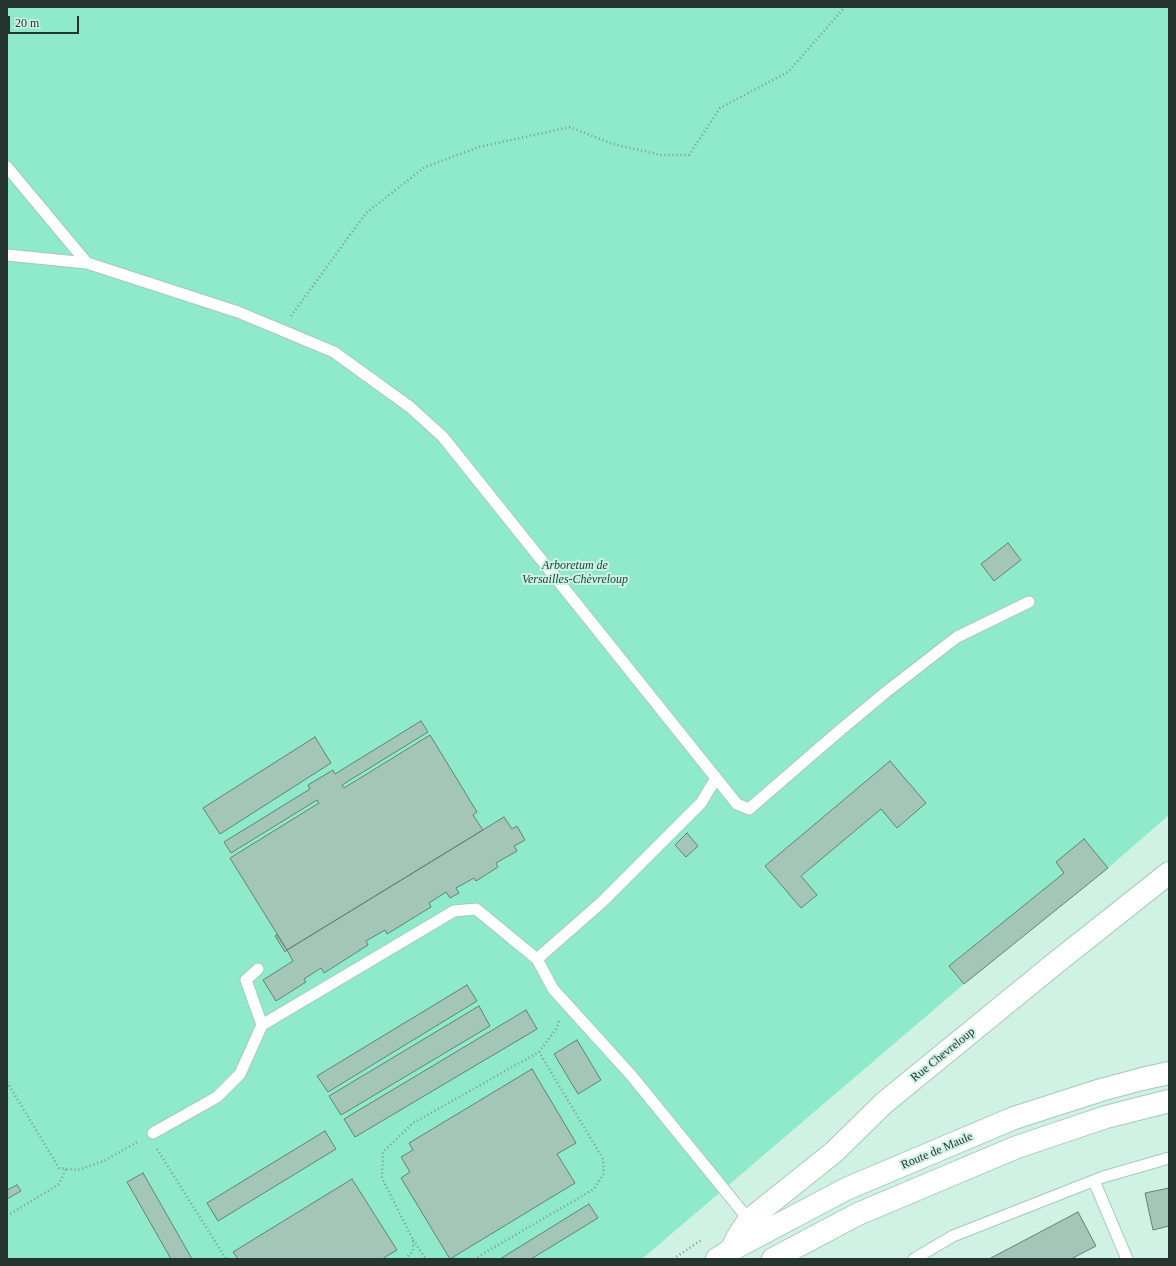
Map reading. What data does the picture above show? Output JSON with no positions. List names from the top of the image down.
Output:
{
  "streets": {
    "main road": ["Rue Chevreloup", "Route de Maule"]
  },
  "crossings": [
    ["Rue Chevreloup", "Route de Maule"]
  ],
  "parks": ["Arboretum de Versailles-Chèvreloup"],
  "scale_bar": "20 m"
}
